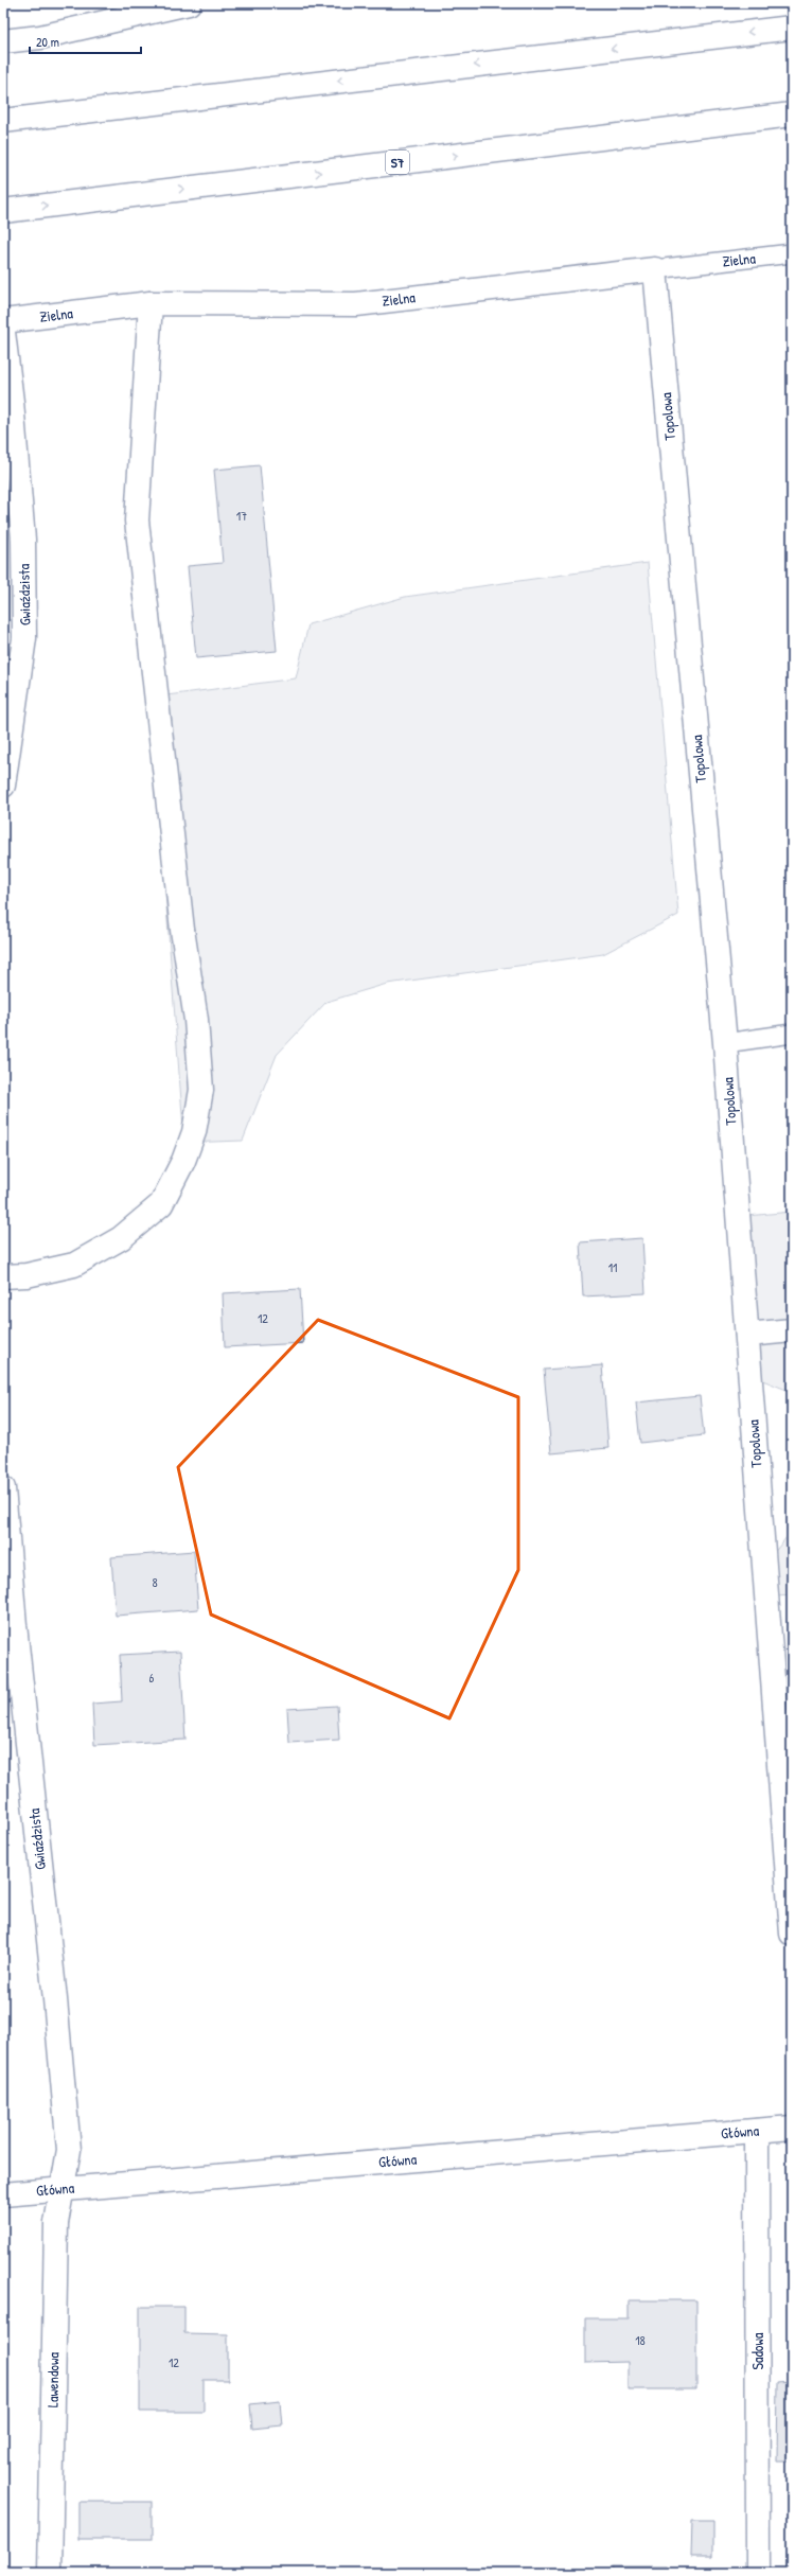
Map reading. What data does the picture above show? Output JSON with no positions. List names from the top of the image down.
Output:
{
  "streets": {
    "main road": [
      "S7",
      "Zielna",
      "Topolowa",
      "Gwiaździsta",
      "Główna",
      "Sadowa",
      "Lawendowa"
    ]
  },
  "crossings": [
    ["Zielna", "Topolowa"],
    ["Gwiaździsta", "Główna"],
    ["Gwiaździsta", "Lawendowa"],
    ["Główna", "Sadowa"],
    ["Główna", "Lawendowa"]
  ],
  "house_numbers": [
    "17",
    "11",
    "12",
    "8",
    "6",
    "18",
    "12"
  ],
  "scale_bar": "20 m"
}
